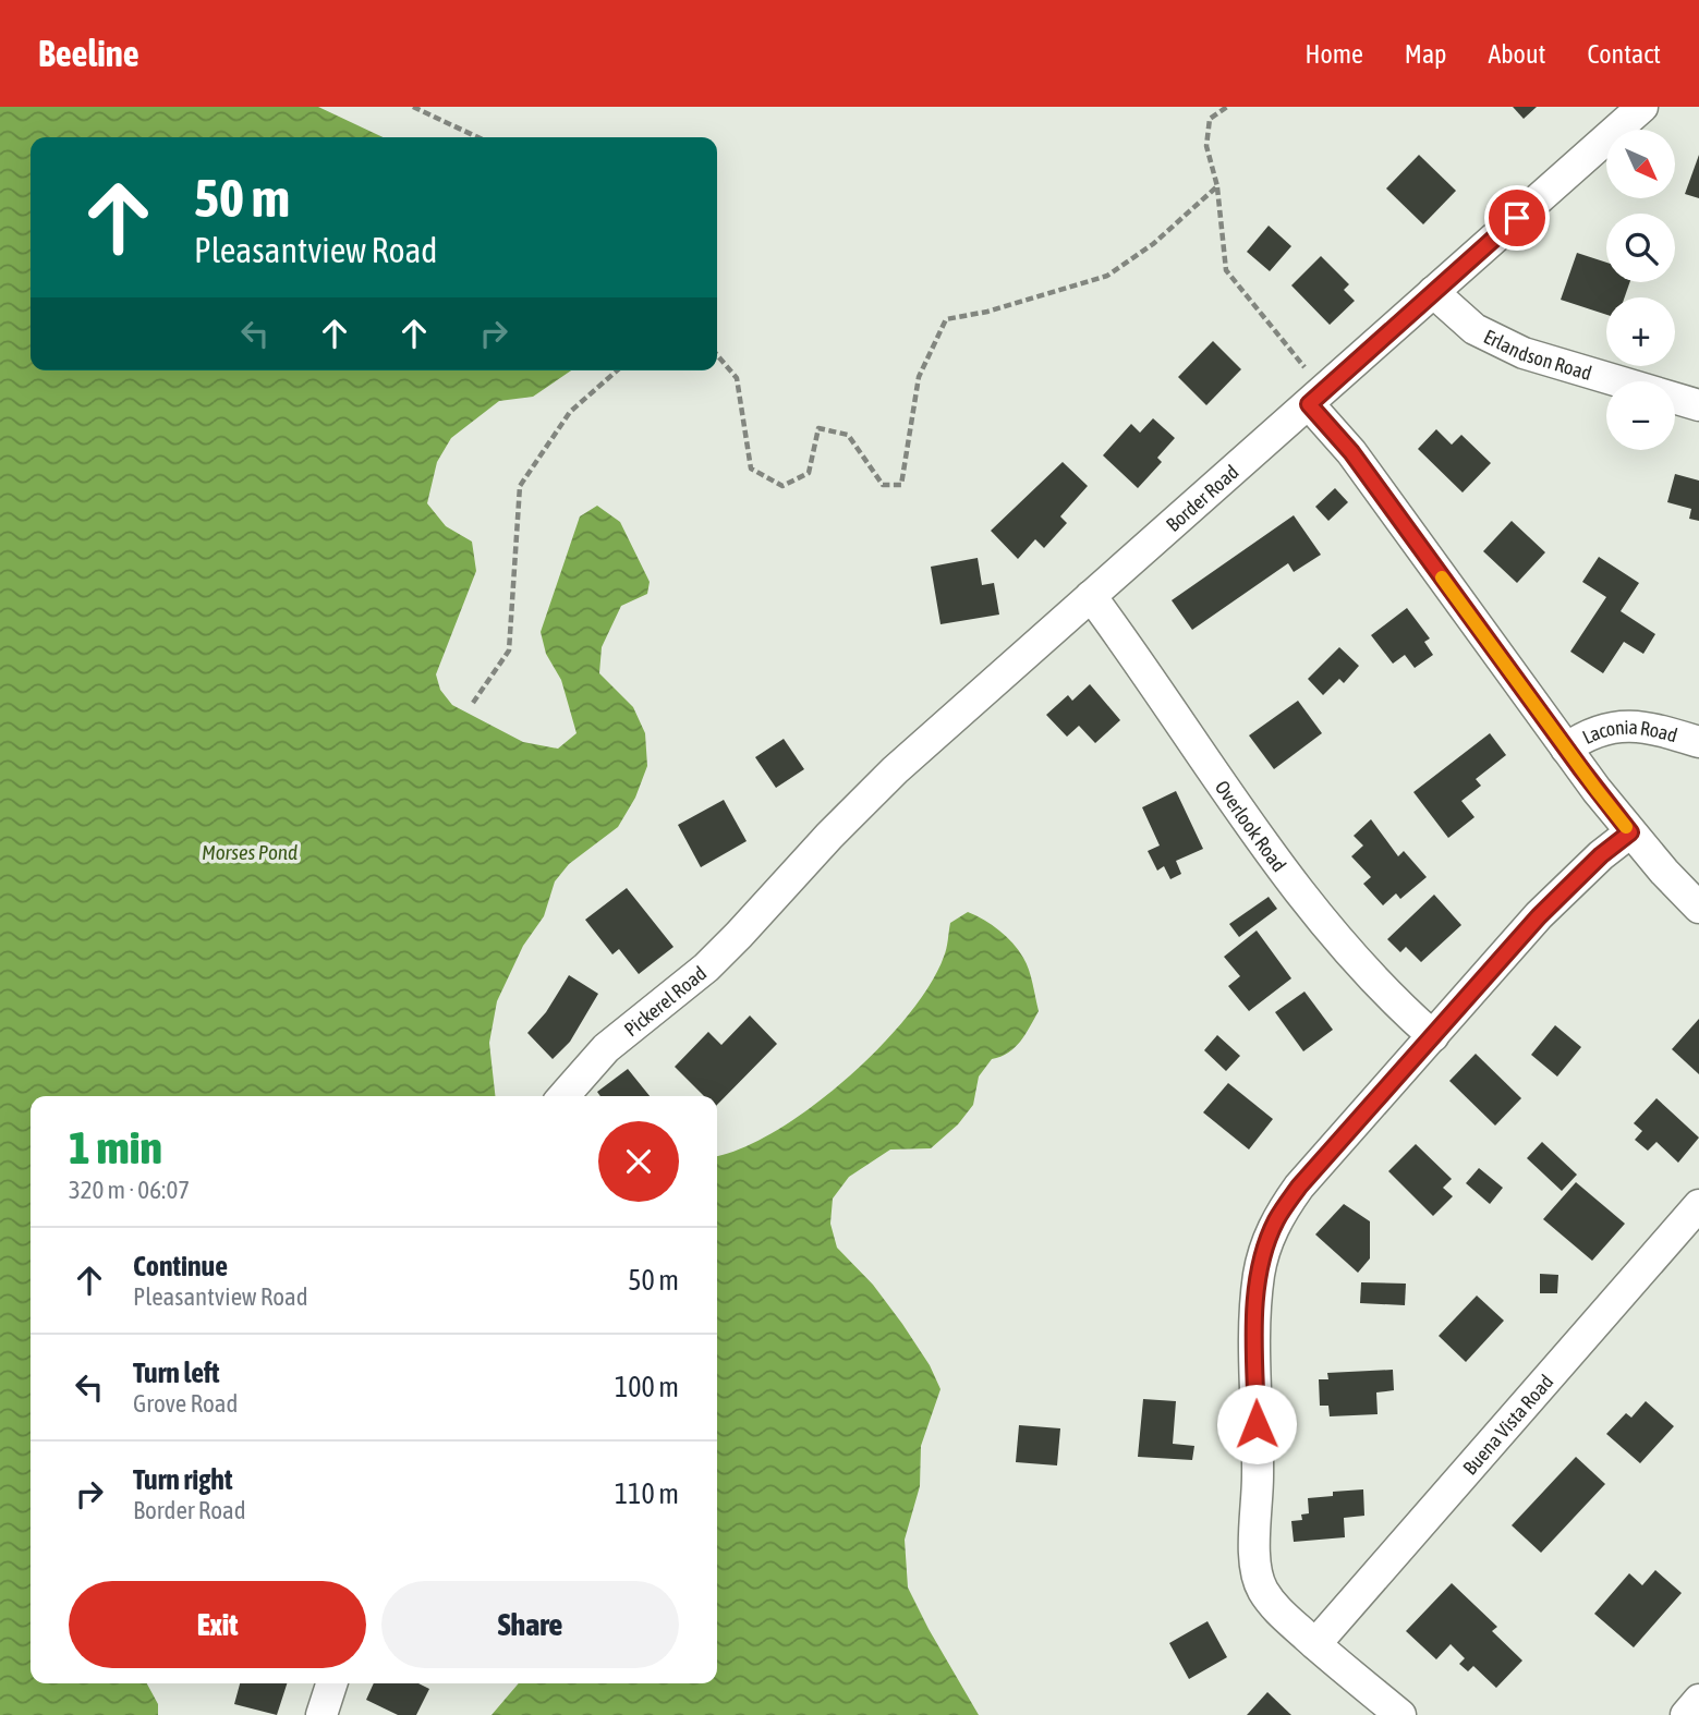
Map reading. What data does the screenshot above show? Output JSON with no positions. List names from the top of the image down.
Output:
{
  "streets": {
    "street": [
      "Erlandson Road",
      "Border Road",
      "Laconia Road",
      "Overlook Road",
      "Pickerel Road",
      "Buena Vista Road"
    ]
  },
  "crossings": [
    ["Erlandson Road", "Border Road"],
    ["Border Road", "Overlook Road"],
    ["Border Road", "Pickerel Road"]
  ],
  "water": ["Morses Pond"],
  "north": "bottom right",
  "page": {
    "header": "Beeline",
    "nav": [
      "Home",
      "Map",
      "About",
      "Contact"
    ],
    "map_buttons": ["+", "−"],
    "turn": ["50 m", "Pleasantview Road"],
    "heading": ["1 min", "320 m · 06:07"],
    "list": [
      {
        "name": "Continue",
        "note": "Pleasantview Road",
        "value": "50 m"
      },
      {
        "name": "Turn left",
        "note": "Grove Road",
        "value": "100 m"
      },
      {
        "name": "Turn right",
        "note": "Border Road",
        "value": "110 m"
      }
    ],
    "buttons": ["Exit", "Share"]
  }
}
